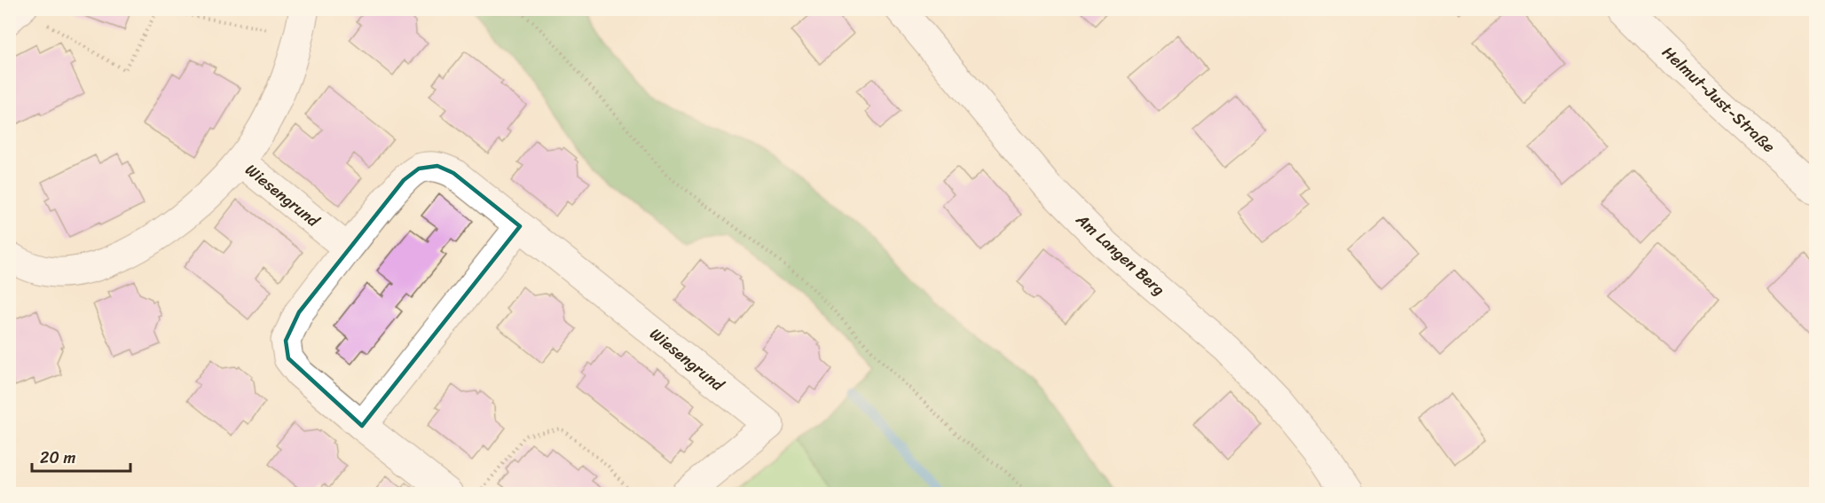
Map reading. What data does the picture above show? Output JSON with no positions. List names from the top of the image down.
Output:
{
  "streets": {
    "street": ["Helmut-Just-Straße", "Wiesengrund", "Am Langen Berg"]
  },
  "scale_bar": "20 m"
}
